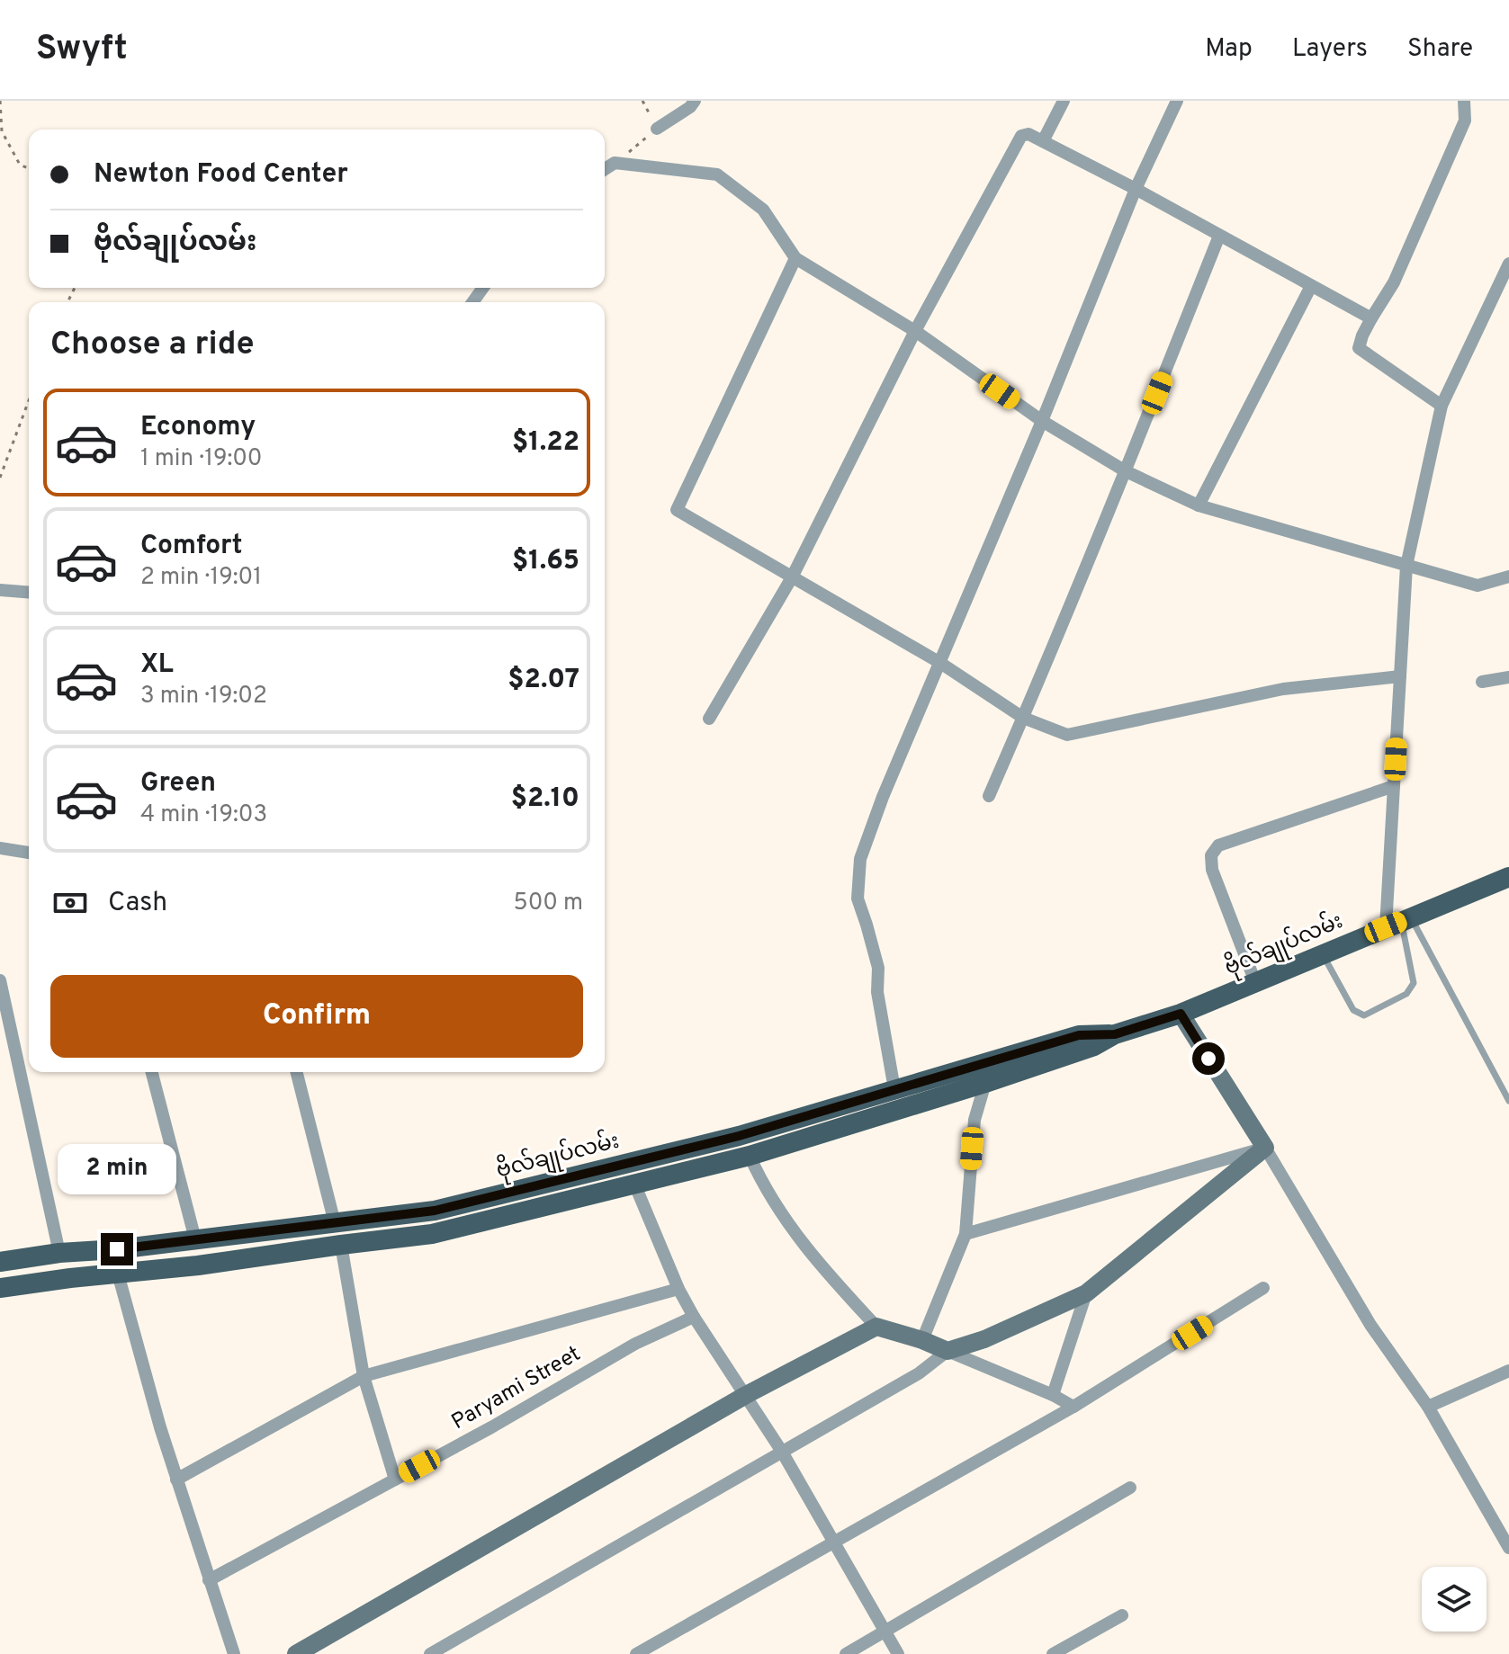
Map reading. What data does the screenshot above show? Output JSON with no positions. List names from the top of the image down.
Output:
{
  "streets": {
    "main road": ["ဗိုလ်ချုပ်လမ်း"],
    "street": ["Paryami Street"]
  },
  "page": {
    "header": "Swyft",
    "nav": ["Map", "Layers", "Share"],
    "banner": ["Newton Food Center", "ဗိုလ်ချုပ်လမ်း"],
    "heading": "Choose a ride",
    "list": [
      {
        "name": "Economy",
        "note": "1 min · 19:00",
        "value": "$1.22"
      },
      {
        "name": "Comfort",
        "note": "2 min · 19:01",
        "value": "$1.65"
      },
      {
        "name": "XL",
        "note": "3 min · 19:02",
        "value": "$2.07"
      },
      {
        "name": "Green",
        "note": "4 min · 19:03",
        "value": "$2.10"
      }
    ],
    "pay": ["Cash", "500 m"],
    "buttons": "Confirm",
    "bubble": "2 min"
  }
}
